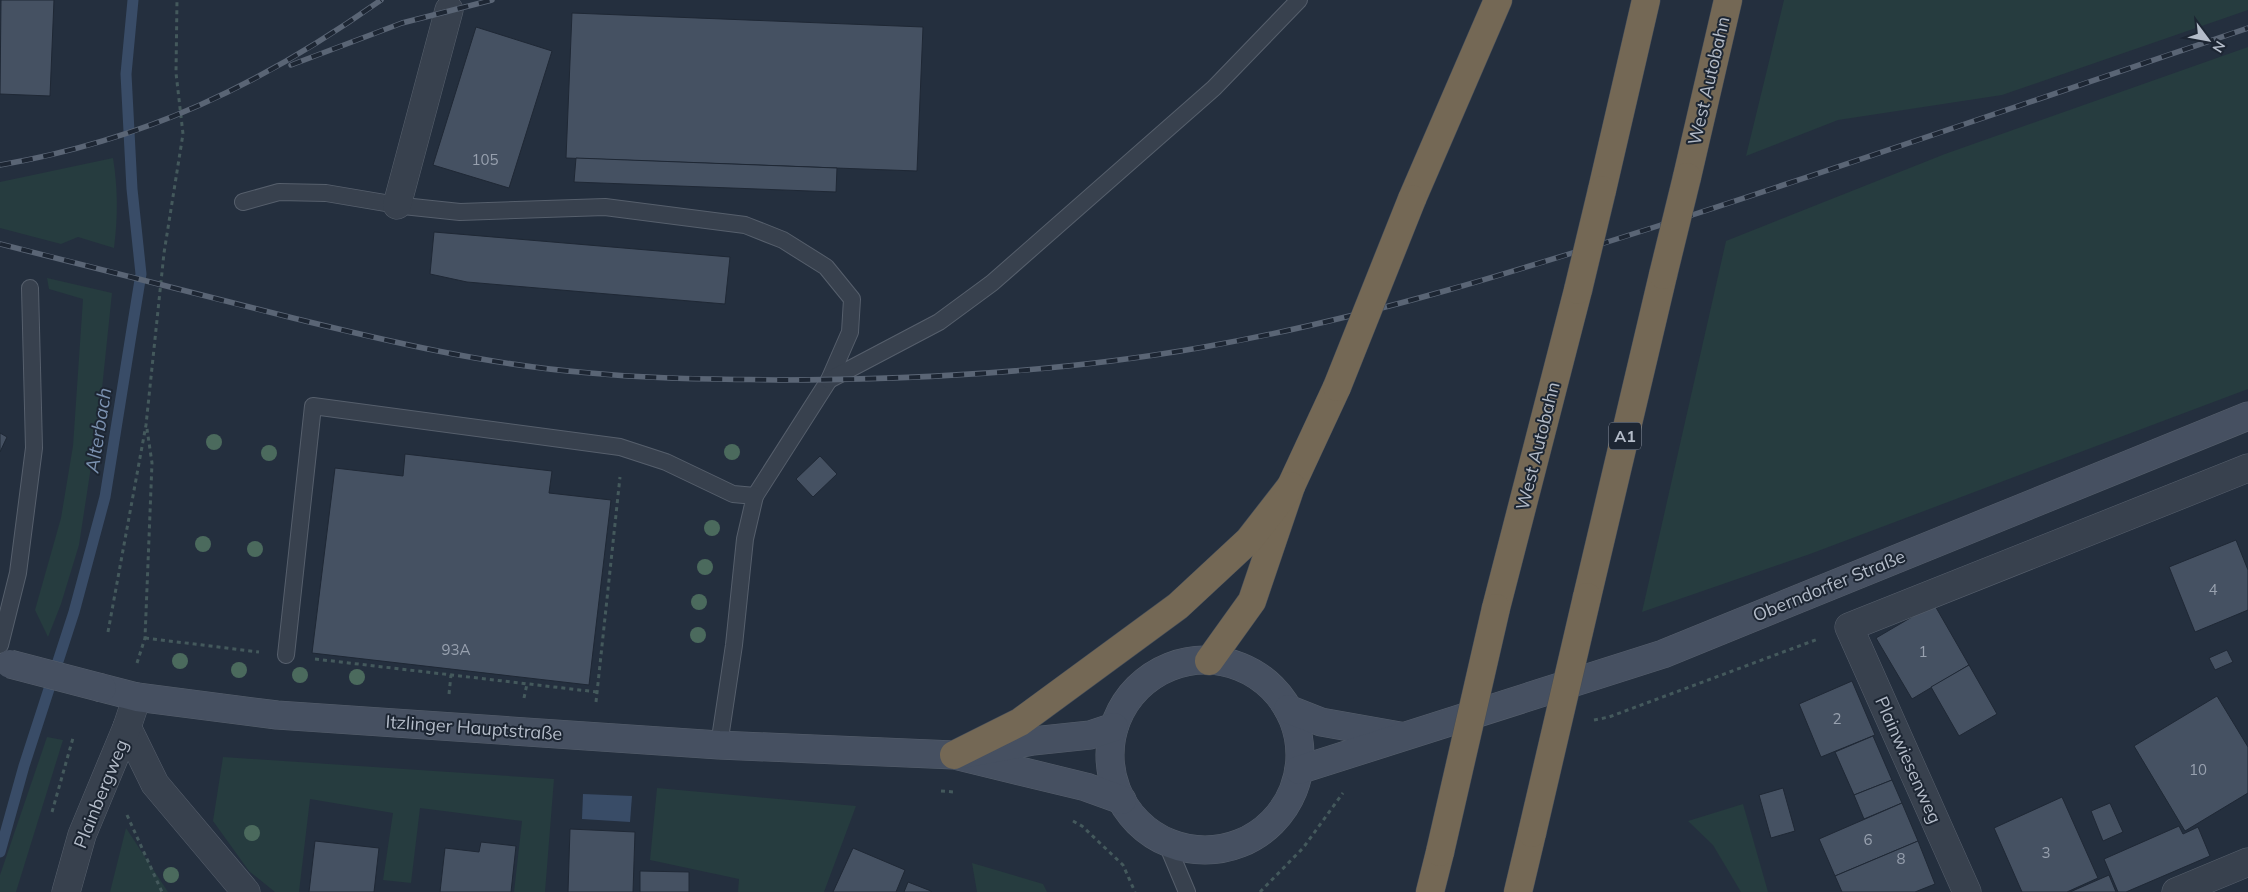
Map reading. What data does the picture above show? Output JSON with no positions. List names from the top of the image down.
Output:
{
  "streets": {
    "highway": ["West Autobahn", "A1"],
    "main road": ["Oberndorfer Straße", "Itzlinger Hauptstraße"],
    "street": ["Plainwiesenweg", "Plainbergweg"]
  },
  "crossings": [
    ["Itzlinger Hauptstraße", "Plainbergweg"]
  ],
  "water": ["Alterbach"],
  "house_numbers": [
    "105",
    "4",
    "93A",
    "1",
    "2",
    "10",
    "6",
    "3",
    "8"
  ],
  "north": "bottom right"
}
